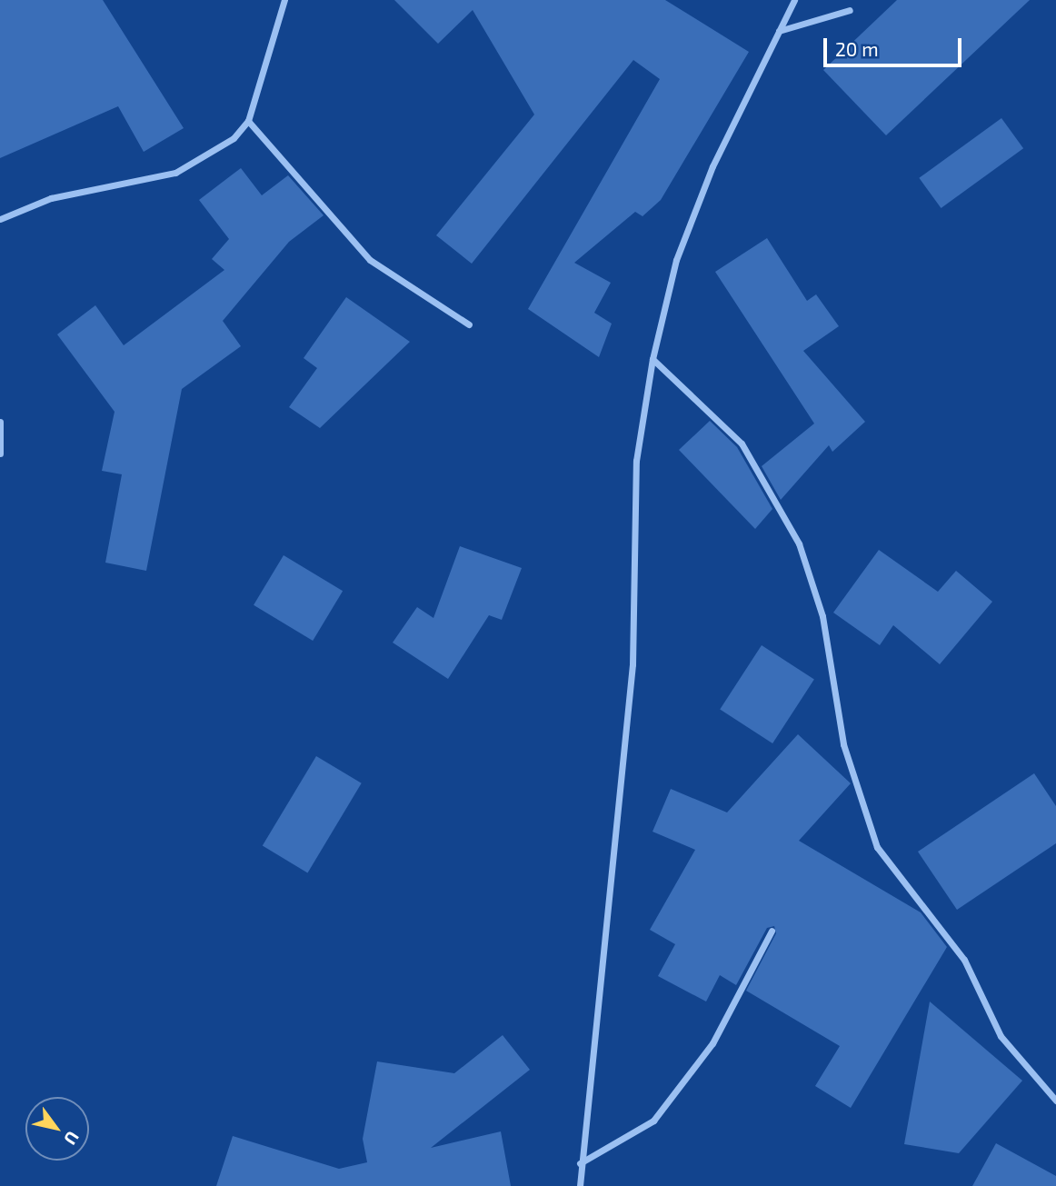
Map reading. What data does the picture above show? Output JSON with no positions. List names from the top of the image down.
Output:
{
  "scale_bar": "20 m",
  "north": "bottom right"
}
